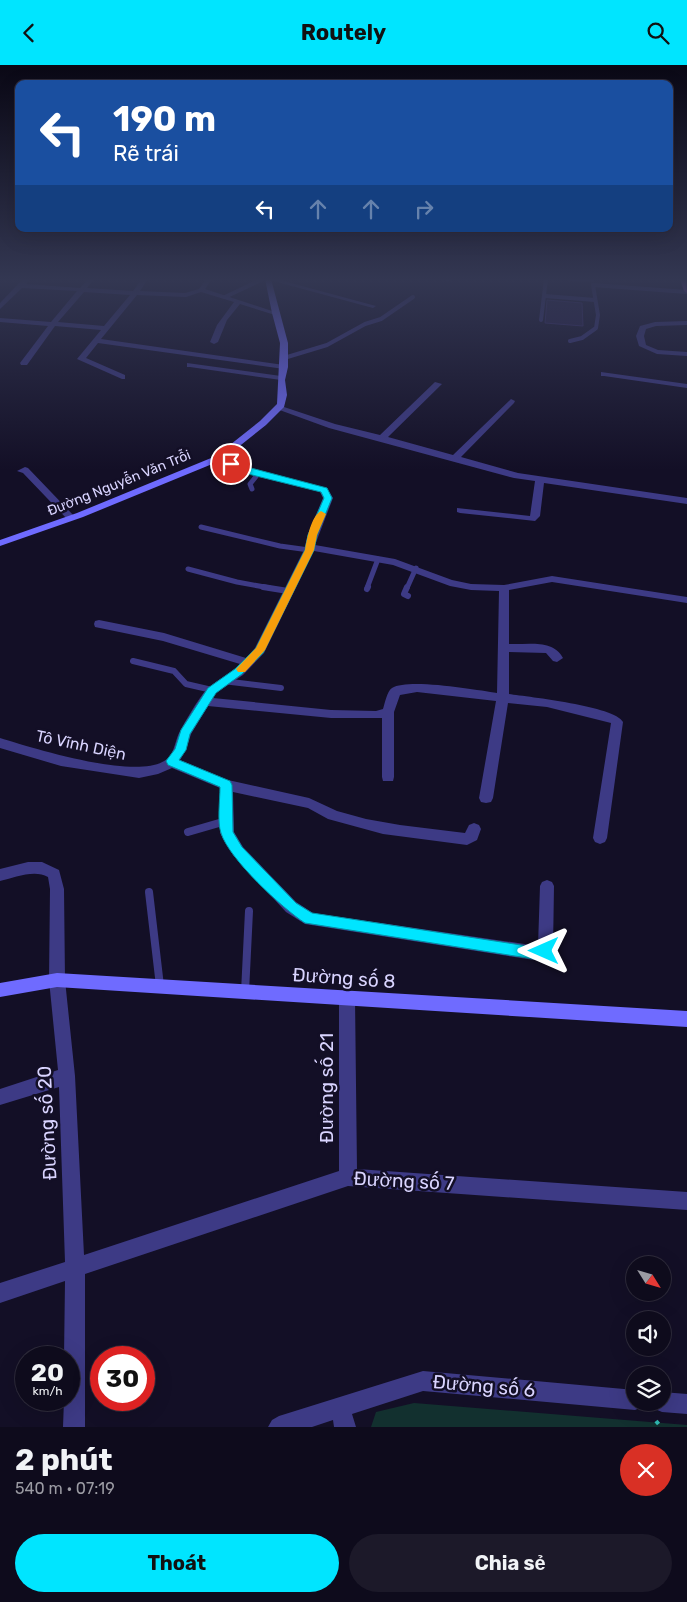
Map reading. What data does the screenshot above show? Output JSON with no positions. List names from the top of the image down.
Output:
{
  "streets": {
    "street": [
      "Đường Nguyễn Văn Trỗi",
      "Tô Vĩnh Diện",
      "Đường số 8",
      "Đường số 21",
      "Đường số 20",
      "Đường số 7",
      "Đường số 6"
    ]
  },
  "crossings": [
    ["Đường số 8", "Đường số 21"],
    ["Đường số 8", "Đường số 20"],
    ["Đường số 21", "Đường số 7"],
    ["Đường số 20", "Đường số 7"]
  ],
  "north": "bottom right",
  "page": {
    "header": "Routely",
    "turn": ["190 m", "Rẽ trái"],
    "speed": "20 km/h",
    "limit": "30",
    "heading": ["2 phút", "540 m · 07:19"],
    "buttons": ["Thoát", "Chia sẻ"]
  }
}
